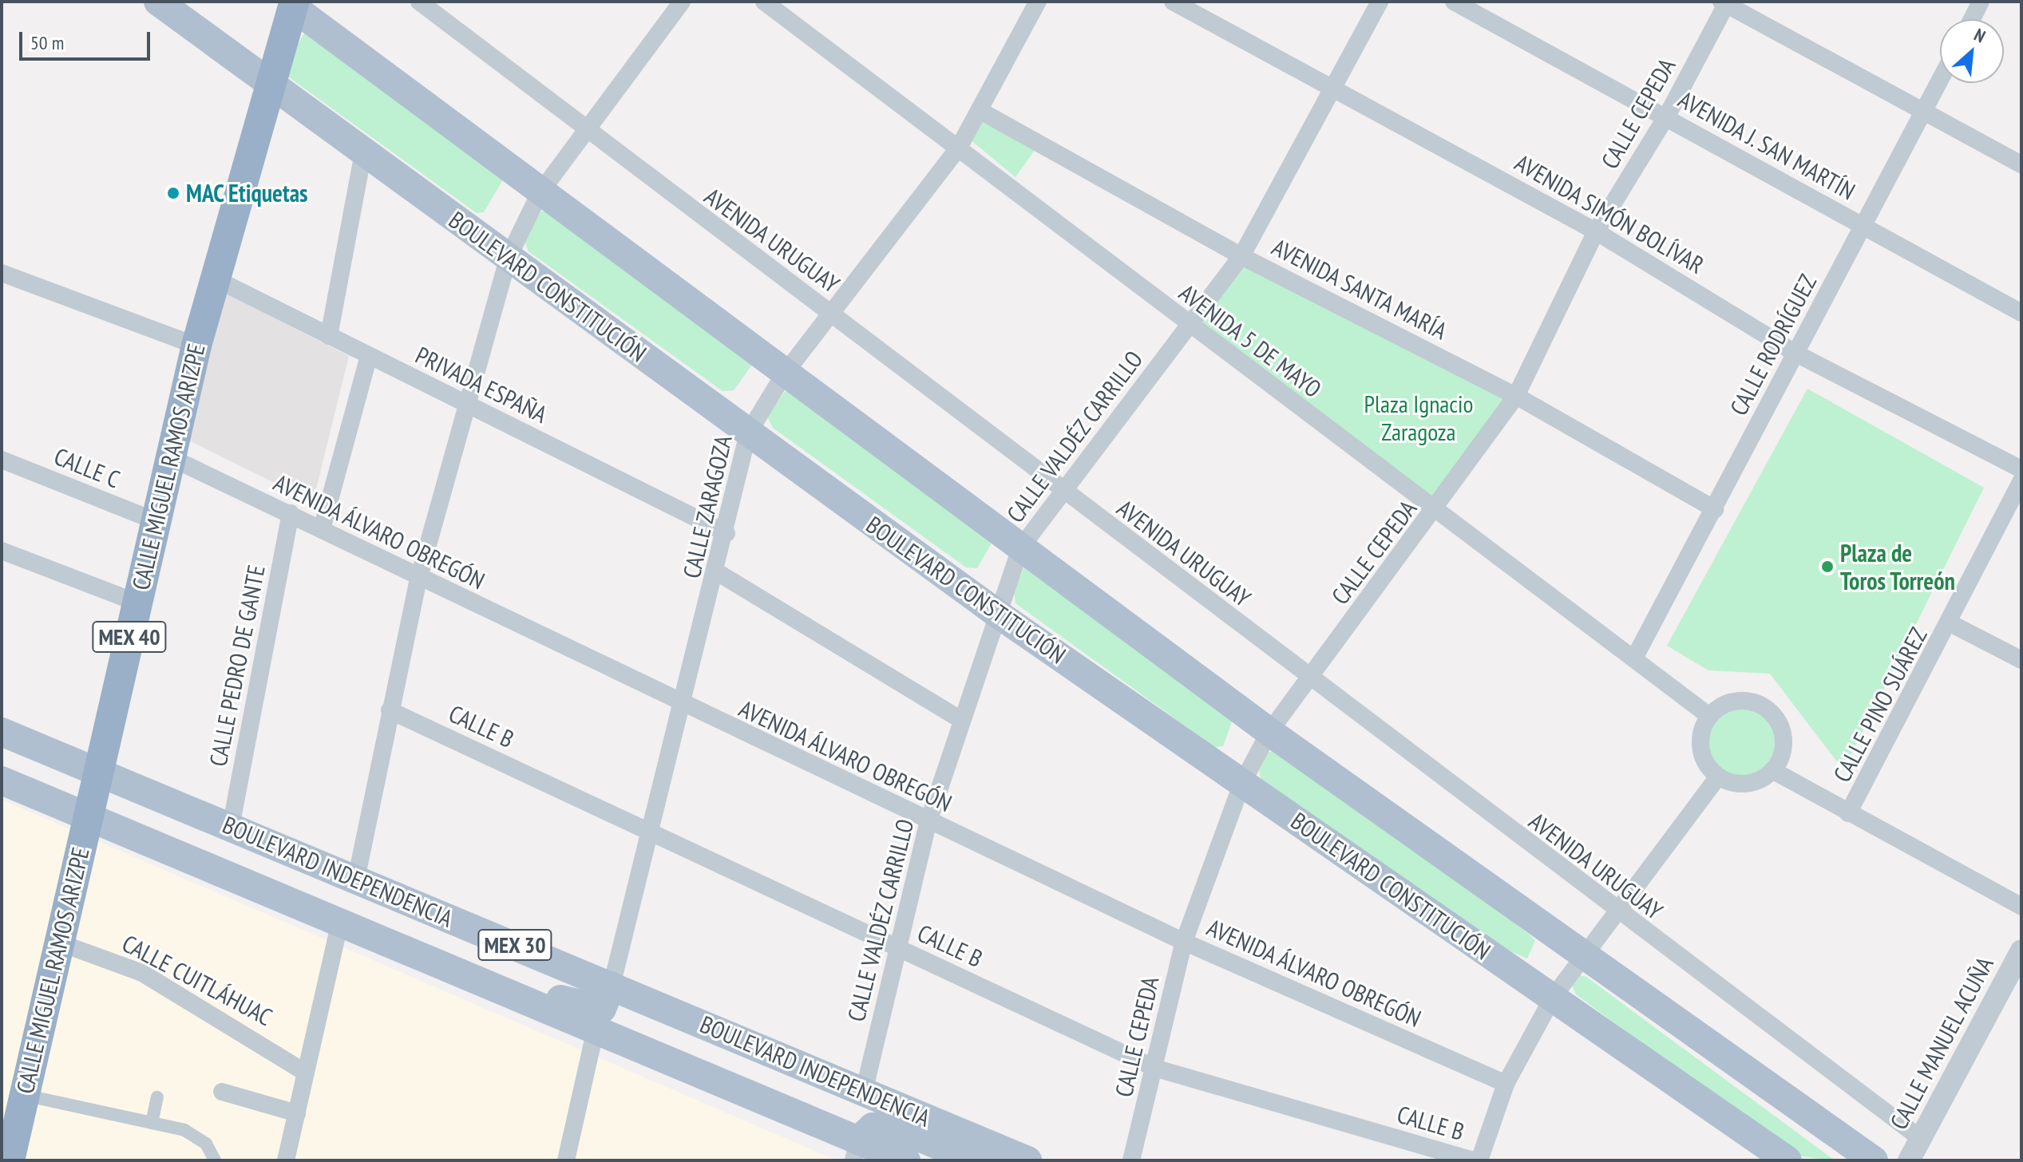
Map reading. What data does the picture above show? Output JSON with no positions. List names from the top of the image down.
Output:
{
  "streets": {
    "highway": ["CALLE MIGUEL RAMOS ARIZPE", "MEX 40"],
    "main road": ["BOULEVARD CONSTITUCIÓN", "BOULEVARD INDEPENDENCIA", "MEX 30"],
    "street": [
      "CALLE CEPEDA",
      "AVENIDA J. SAN MARTÍN",
      "AVENIDA SIMÓN BOLÍVAR",
      "AVENIDA URUGUAY",
      "AVENIDA SANTA MARÍA",
      "AVENIDA 5 DE MAYO",
      "CALLE RODRÍGUEZ",
      "PRIVADA ESPAÑA",
      "CALLE VALDÉZ CARRILLO",
      "CALLE C",
      "CALLE ZARAGOZA",
      "AVENIDA ÁLVARO OBREGÓN",
      "CALLE PEDRO DE GANTE",
      "CALLE PINO SUÁREZ",
      "CALLE B",
      "CALLE CUITLÁHUAC",
      "CALLE MANUEL ACUÑA"
    ]
  },
  "crossings": [
    ["CALLE CEPEDA", "AVENIDA J. SAN MARTÍN"],
    ["CALLE CEPEDA", "AVENIDA SIMÓN BOLÍVAR"],
    ["CALLE CEPEDA", "AVENIDA URUGUAY"],
    ["CALLE CEPEDA", "BOULEVARD CONSTITUCIÓN"],
    ["CALLE CEPEDA", "AVENIDA SANTA MARÍA"],
    ["CALLE CEPEDA", "AVENIDA 5 DE MAYO"],
    ["CALLE CEPEDA", "AVENIDA ÁLVARO OBREGÓN"],
    ["CALLE CEPEDA", "CALLE B"],
    ["AVENIDA J. SAN MARTÍN", "CALLE RODRÍGUEZ"],
    ["AVENIDA SIMÓN BOLÍVAR", "CALLE RODRÍGUEZ"],
    ["AVENIDA SIMÓN BOLÍVAR", "CALLE VALDÉZ CARRILLO"],
    ["AVENIDA URUGUAY", "CALLE VALDÉZ CARRILLO"],
    ["AVENIDA URUGUAY", "CALLE ZARAGOZA"],
    ["AVENIDA URUGUAY", "CALLE MANUEL ACUÑA"],
    ["BOULEVARD CONSTITUCIÓN", "CALLE VALDÉZ CARRILLO"],
    ["BOULEVARD CONSTITUCIÓN", "CALLE MIGUEL RAMOS ARIZPE"],
    ["BOULEVARD CONSTITUCIÓN", "CALLE ZARAGOZA"],
    ["AVENIDA SANTA MARÍA", "CALLE RODRÍGUEZ"],
    ["AVENIDA SANTA MARÍA", "CALLE VALDÉZ CARRILLO"],
    ["AVENIDA SANTA MARÍA", "CALLE ZARAGOZA"],
    ["AVENIDA 5 DE MAYO", "CALLE RODRÍGUEZ"],
    ["AVENIDA 5 DE MAYO", "CALLE VALDÉZ CARRILLO"],
    ["AVENIDA 5 DE MAYO", "CALLE ZARAGOZA"],
    ["PRIVADA ESPAÑA", "CALLE MIGUEL RAMOS ARIZPE"],
    ["PRIVADA ESPAÑA", "CALLE ZARAGOZA"],
    ["CALLE VALDÉZ CARRILLO", "AVENIDA ÁLVARO OBREGÓN"],
    ["CALLE VALDÉZ CARRILLO", "CALLE B"],
    ["CALLE VALDÉZ CARRILLO", "BOULEVARD INDEPENDENCIA"],
    ["CALLE MIGUEL RAMOS ARIZPE", "CALLE C"],
    ["CALLE MIGUEL RAMOS ARIZPE", "AVENIDA ÁLVARO OBREGÓN"],
    ["CALLE MIGUEL RAMOS ARIZPE", "BOULEVARD INDEPENDENCIA"],
    ["CALLE MIGUEL RAMOS ARIZPE", "CALLE CUITLÁHUAC"],
    ["CALLE ZARAGOZA", "AVENIDA ÁLVARO OBREGÓN"],
    ["CALLE ZARAGOZA", "CALLE B"],
    ["CALLE ZARAGOZA", "BOULEVARD INDEPENDENCIA"],
    ["AVENIDA ÁLVARO OBREGÓN", "CALLE PEDRO DE GANTE"],
    ["CALLE PEDRO DE GANTE", "BOULEVARD INDEPENDENCIA"]
  ],
  "parks": ["Plaza Ignacio Zaragoza"],
  "places": ["MAC Etiquetas", "Plaza de Toros Torreón"],
  "scale_bar": "50 m",
  "north": "top right"
}
